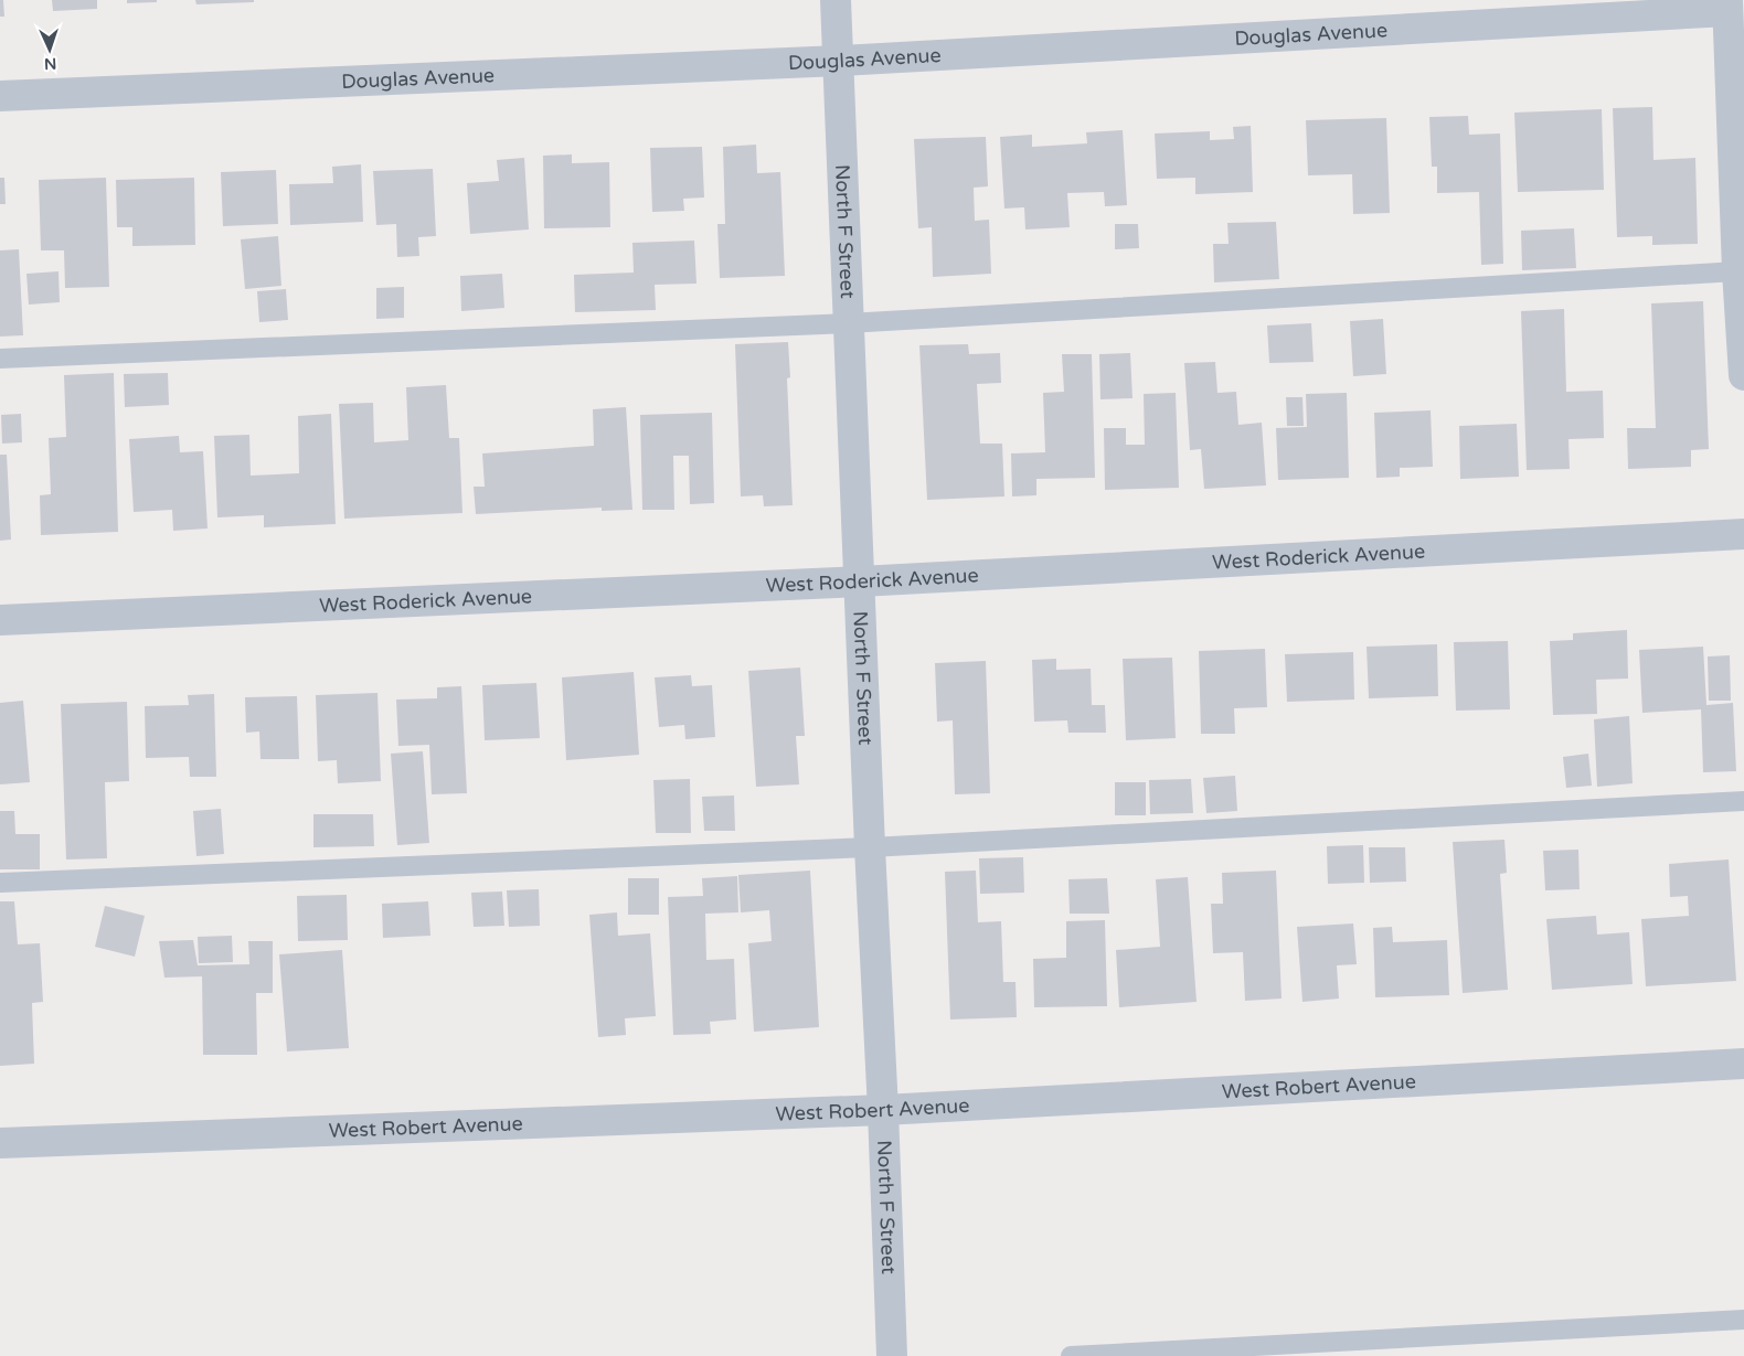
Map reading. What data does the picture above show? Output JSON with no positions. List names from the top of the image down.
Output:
{
  "streets": {
    "street": [
      "Douglas Avenue",
      "North F Street",
      "West Roderick Avenue",
      "West Robert Avenue"
    ]
  },
  "crossings": [
    ["Douglas Avenue", "North F Street"],
    ["North F Street", "West Roderick Avenue"],
    ["North F Street", "West Robert Avenue"]
  ],
  "north": "bottom"
}
